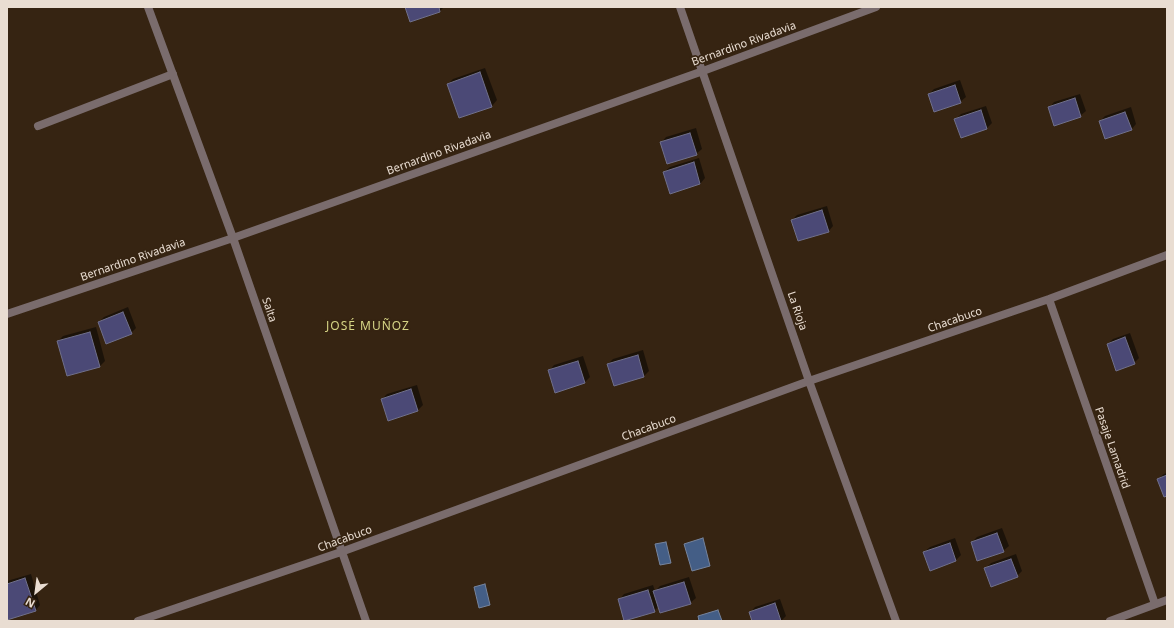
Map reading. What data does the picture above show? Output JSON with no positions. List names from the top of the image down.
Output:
{
  "streets": {
    "street": [
      "Bernardino Rivadavia",
      "Salta",
      "La Rioja",
      "Chacabuco",
      "Pasaje Lamadrid"
    ]
  },
  "crossings": [
    ["Bernardino Rivadavia", "Salta"],
    ["Bernardino Rivadavia", "La Rioja"],
    ["Salta", "Chacabuco"],
    ["La Rioja", "Chacabuco"],
    ["Chacabuco", "Pasaje Lamadrid"]
  ],
  "districts": ["JOSÉ MUÑOZ"],
  "north": "bottom left"
}
